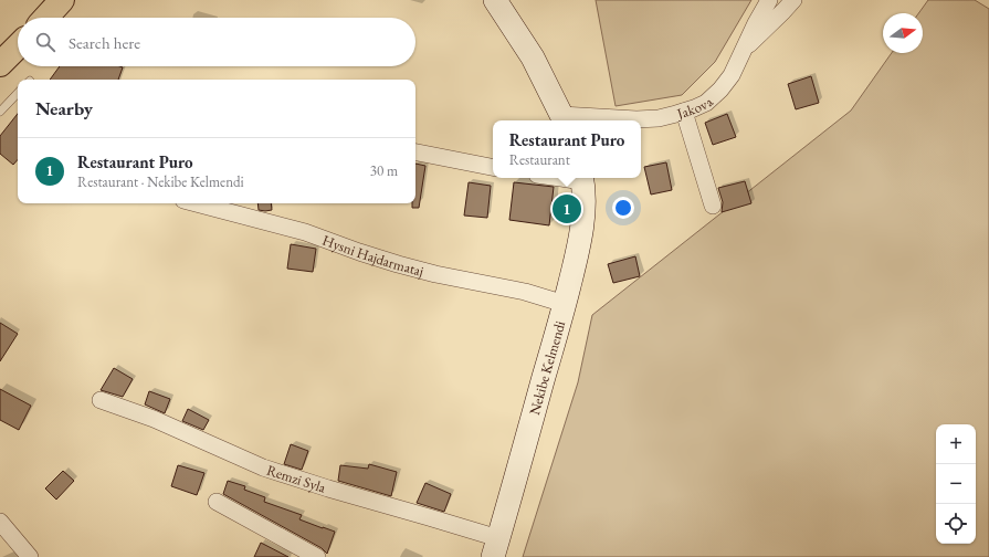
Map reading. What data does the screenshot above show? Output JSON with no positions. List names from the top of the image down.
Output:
{
  "streets": {
    "street": [
      "Jakova",
      "Hysni Hajdarmataj",
      "Nekibe Kelmendi",
      "Remzi Syla"
    ]
  },
  "crossings": [
    ["Hysni Hajdarmataj", "Nekibe Kelmendi"],
    ["Nekibe Kelmendi", "Remzi Syla"]
  ],
  "north": "right",
  "page": {
    "search": "Search here",
    "heading": "Nearby",
    "popup": ["Restaurant Puro", "Restaurant"],
    "list": [
      {
        "mark": "1",
        "name": "Restaurant Puro",
        "note": "Restaurant · Nekibe Kelmendi",
        "value": "30 m"
      }
    ],
    "pins": "1",
    "map_buttons": ["+", "−"]
  }
}
